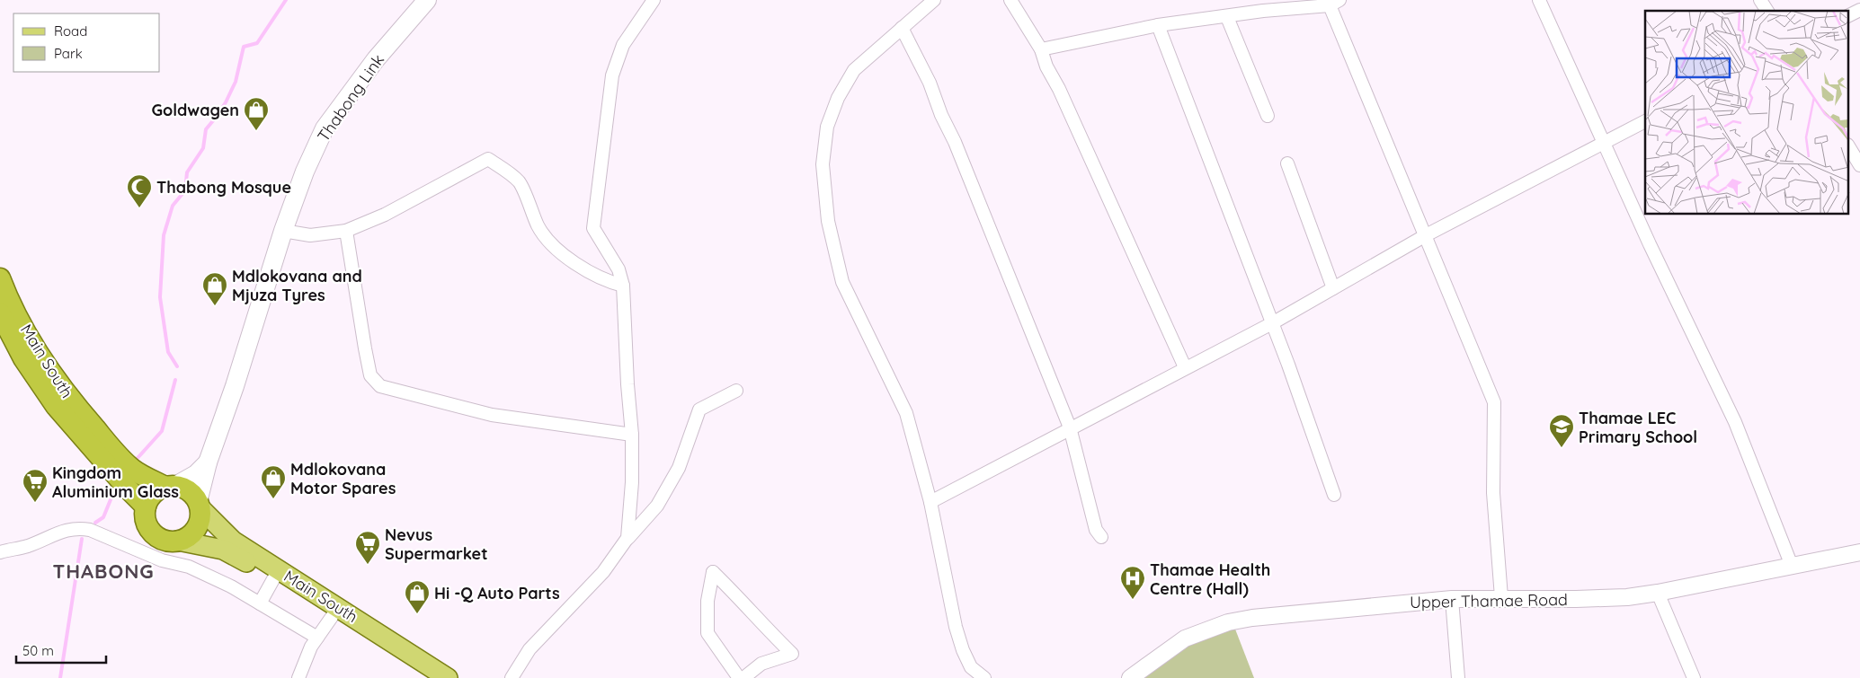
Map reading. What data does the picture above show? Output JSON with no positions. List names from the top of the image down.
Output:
{
  "streets": {
    "highway": ["Main South"],
    "main road": ["Thabong Link"],
    "street": ["Upper Thamae Road"]
  },
  "crossings": [
    ["Thabong Link", "Main South"]
  ],
  "districts": ["THABONG"],
  "places": {
    "shop": [
      "Goldwagen",
      "Mdlokovana and Mjuza Tyres",
      "Mdlokovana Motor Spares",
      "Hi -Q Auto Parts"
    ],
    "mosque": ["Thabong Mosque"],
    "school or university": ["Thamae LEC Primary School"],
    "supermarket": ["Kingdom Aluminium Glass", "Nevus Supermarket"],
    "hospital": ["Thamae Health Centre (Hall)"]
  },
  "legend": ["Road", "Park"],
  "scale_bar": "50 m"
}
